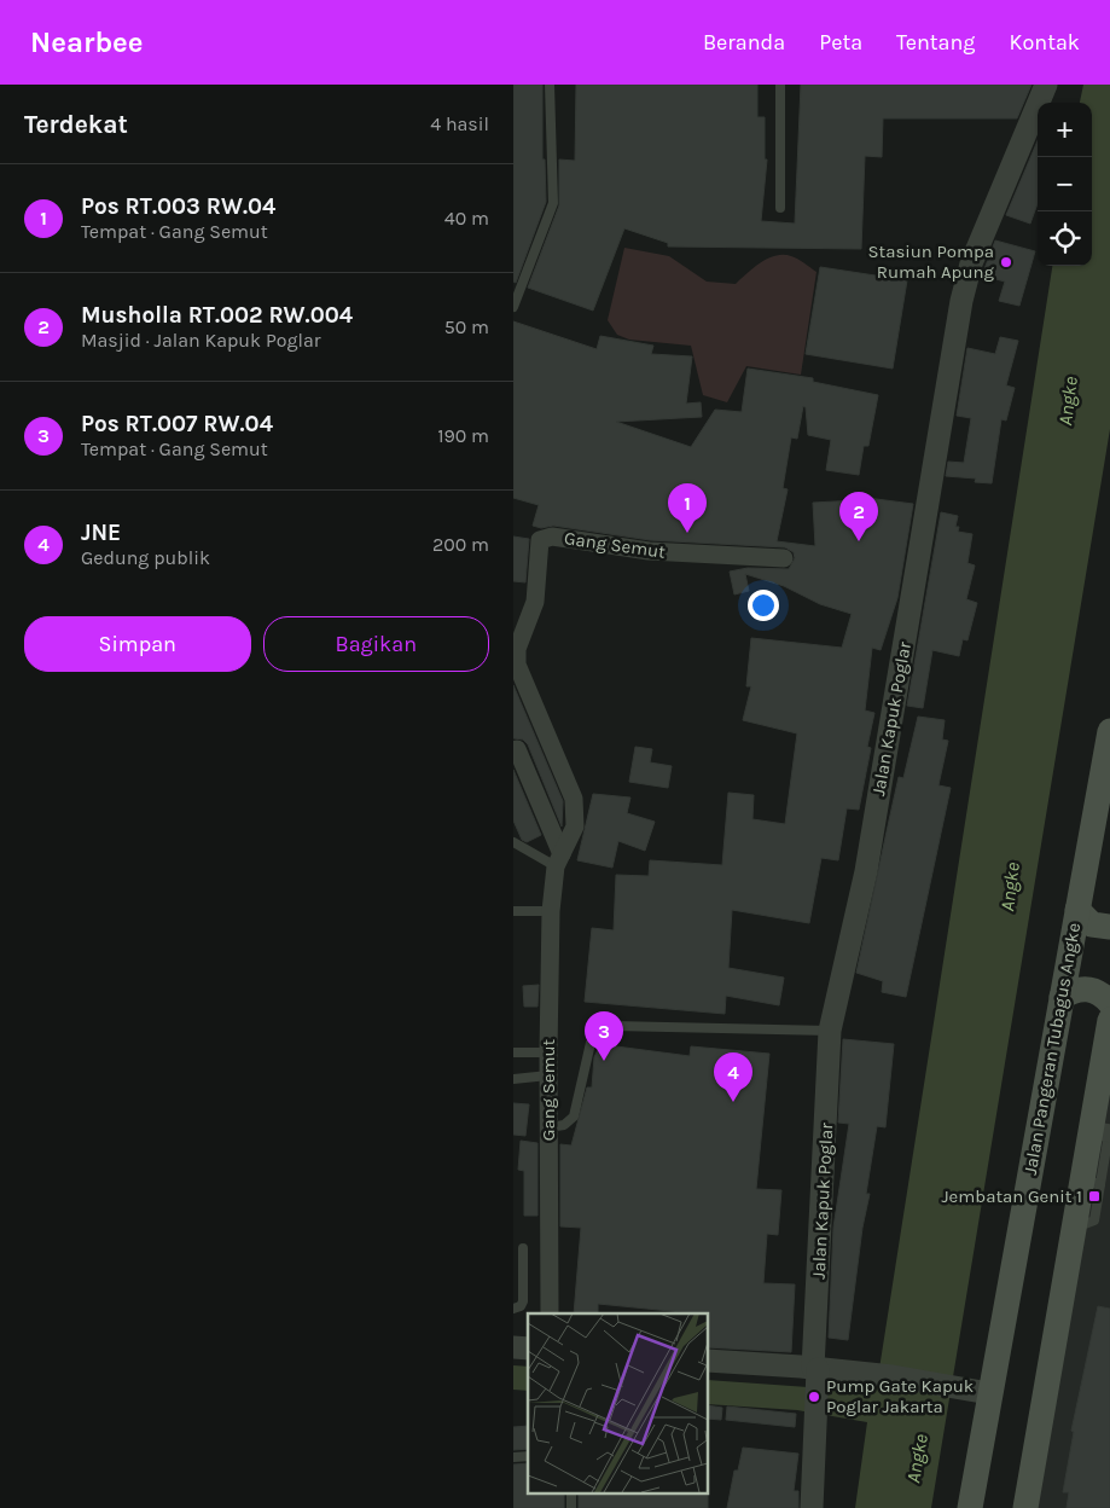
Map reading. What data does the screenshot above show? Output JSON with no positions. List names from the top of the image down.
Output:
{
  "streets": {
    "main road": ["Jalan Pangeran Tubagus Angke"],
    "street": ["Gang Semut", "Jalan Kapuk Poglar"]
  },
  "water": ["Angke"],
  "places": {
    "other": ["Stasiun Pompa Rumah Apung", "Pump Gate Kapuk Poglar Jakarta"],
    "transit": ["Jembatan Genit 1"]
  },
  "page": {
    "header": "Nearbee",
    "nav": [
      "Beranda",
      "Peta",
      "Tentang",
      "Kontak"
    ],
    "heading": ["Terdekat", "4 hasil"],
    "map_buttons": ["+", "−"],
    "list": [
      {
        "mark": "1",
        "name": "Pos RT.003 RW.04",
        "note": "Tempat · Gang Semut",
        "value": "40 m"
      },
      {
        "mark": "2",
        "name": "Musholla RT.002 RW.004",
        "note": "Masjid · Jalan Kapuk Poglar",
        "value": "50 m"
      },
      {
        "mark": "3",
        "name": "Pos RT.007 RW.04",
        "note": "Tempat · Gang Semut",
        "value": "190 m"
      },
      {
        "mark": "4",
        "name": "JNE",
        "note": "Gedung publik",
        "value": "200 m"
      }
    ],
    "pins": [
      "1",
      "2",
      "3",
      "4"
    ],
    "buttons": ["Simpan", "Bagikan"]
  }
}
